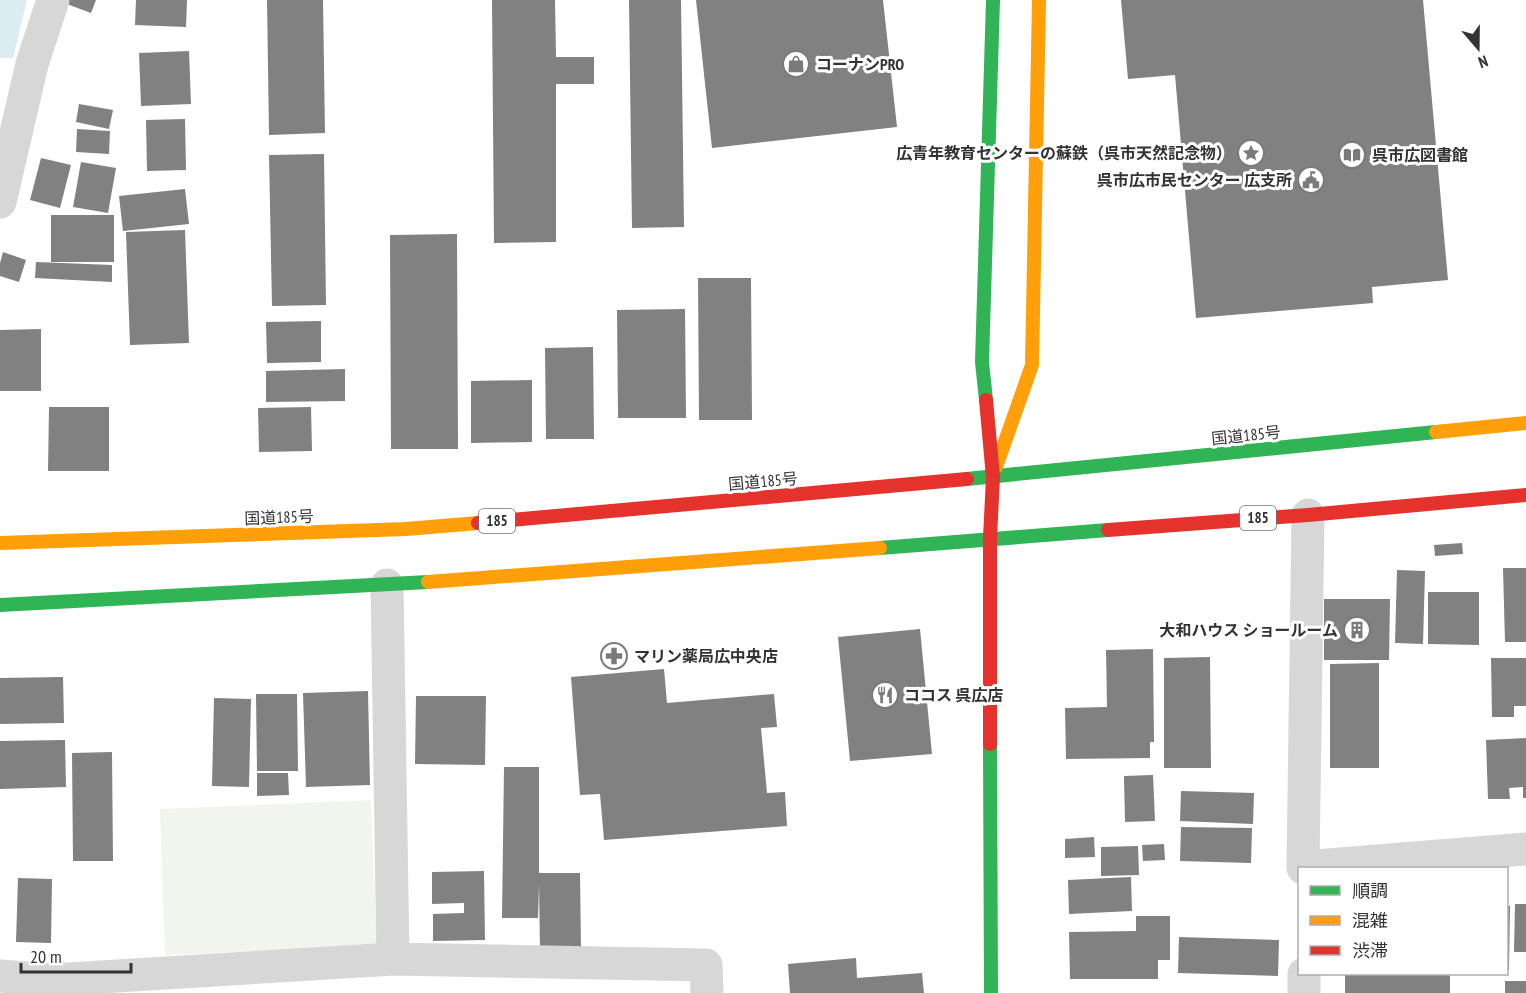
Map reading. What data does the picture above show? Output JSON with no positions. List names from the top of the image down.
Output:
{
  "streets": {
    "main road": ["国道185号", "185"]
  },
  "places": {
    "shop": ["コーナンPRO"],
    "place": ["広青年教育センターの蘇鉄（呉市天然記念物）"],
    "library": ["呉市広図書館"],
    "public building": ["呉市広市民センター 広支所"],
    "building": ["大和ハウス ショールーム"],
    "pharmacy": ["マリン薬局広中央店"],
    "restaurant": ["ココス 呉広店"]
  },
  "legend": ["順調", "混雑", "渋滞"],
  "scale_bar": "20 m",
  "north": "bottom"
}
